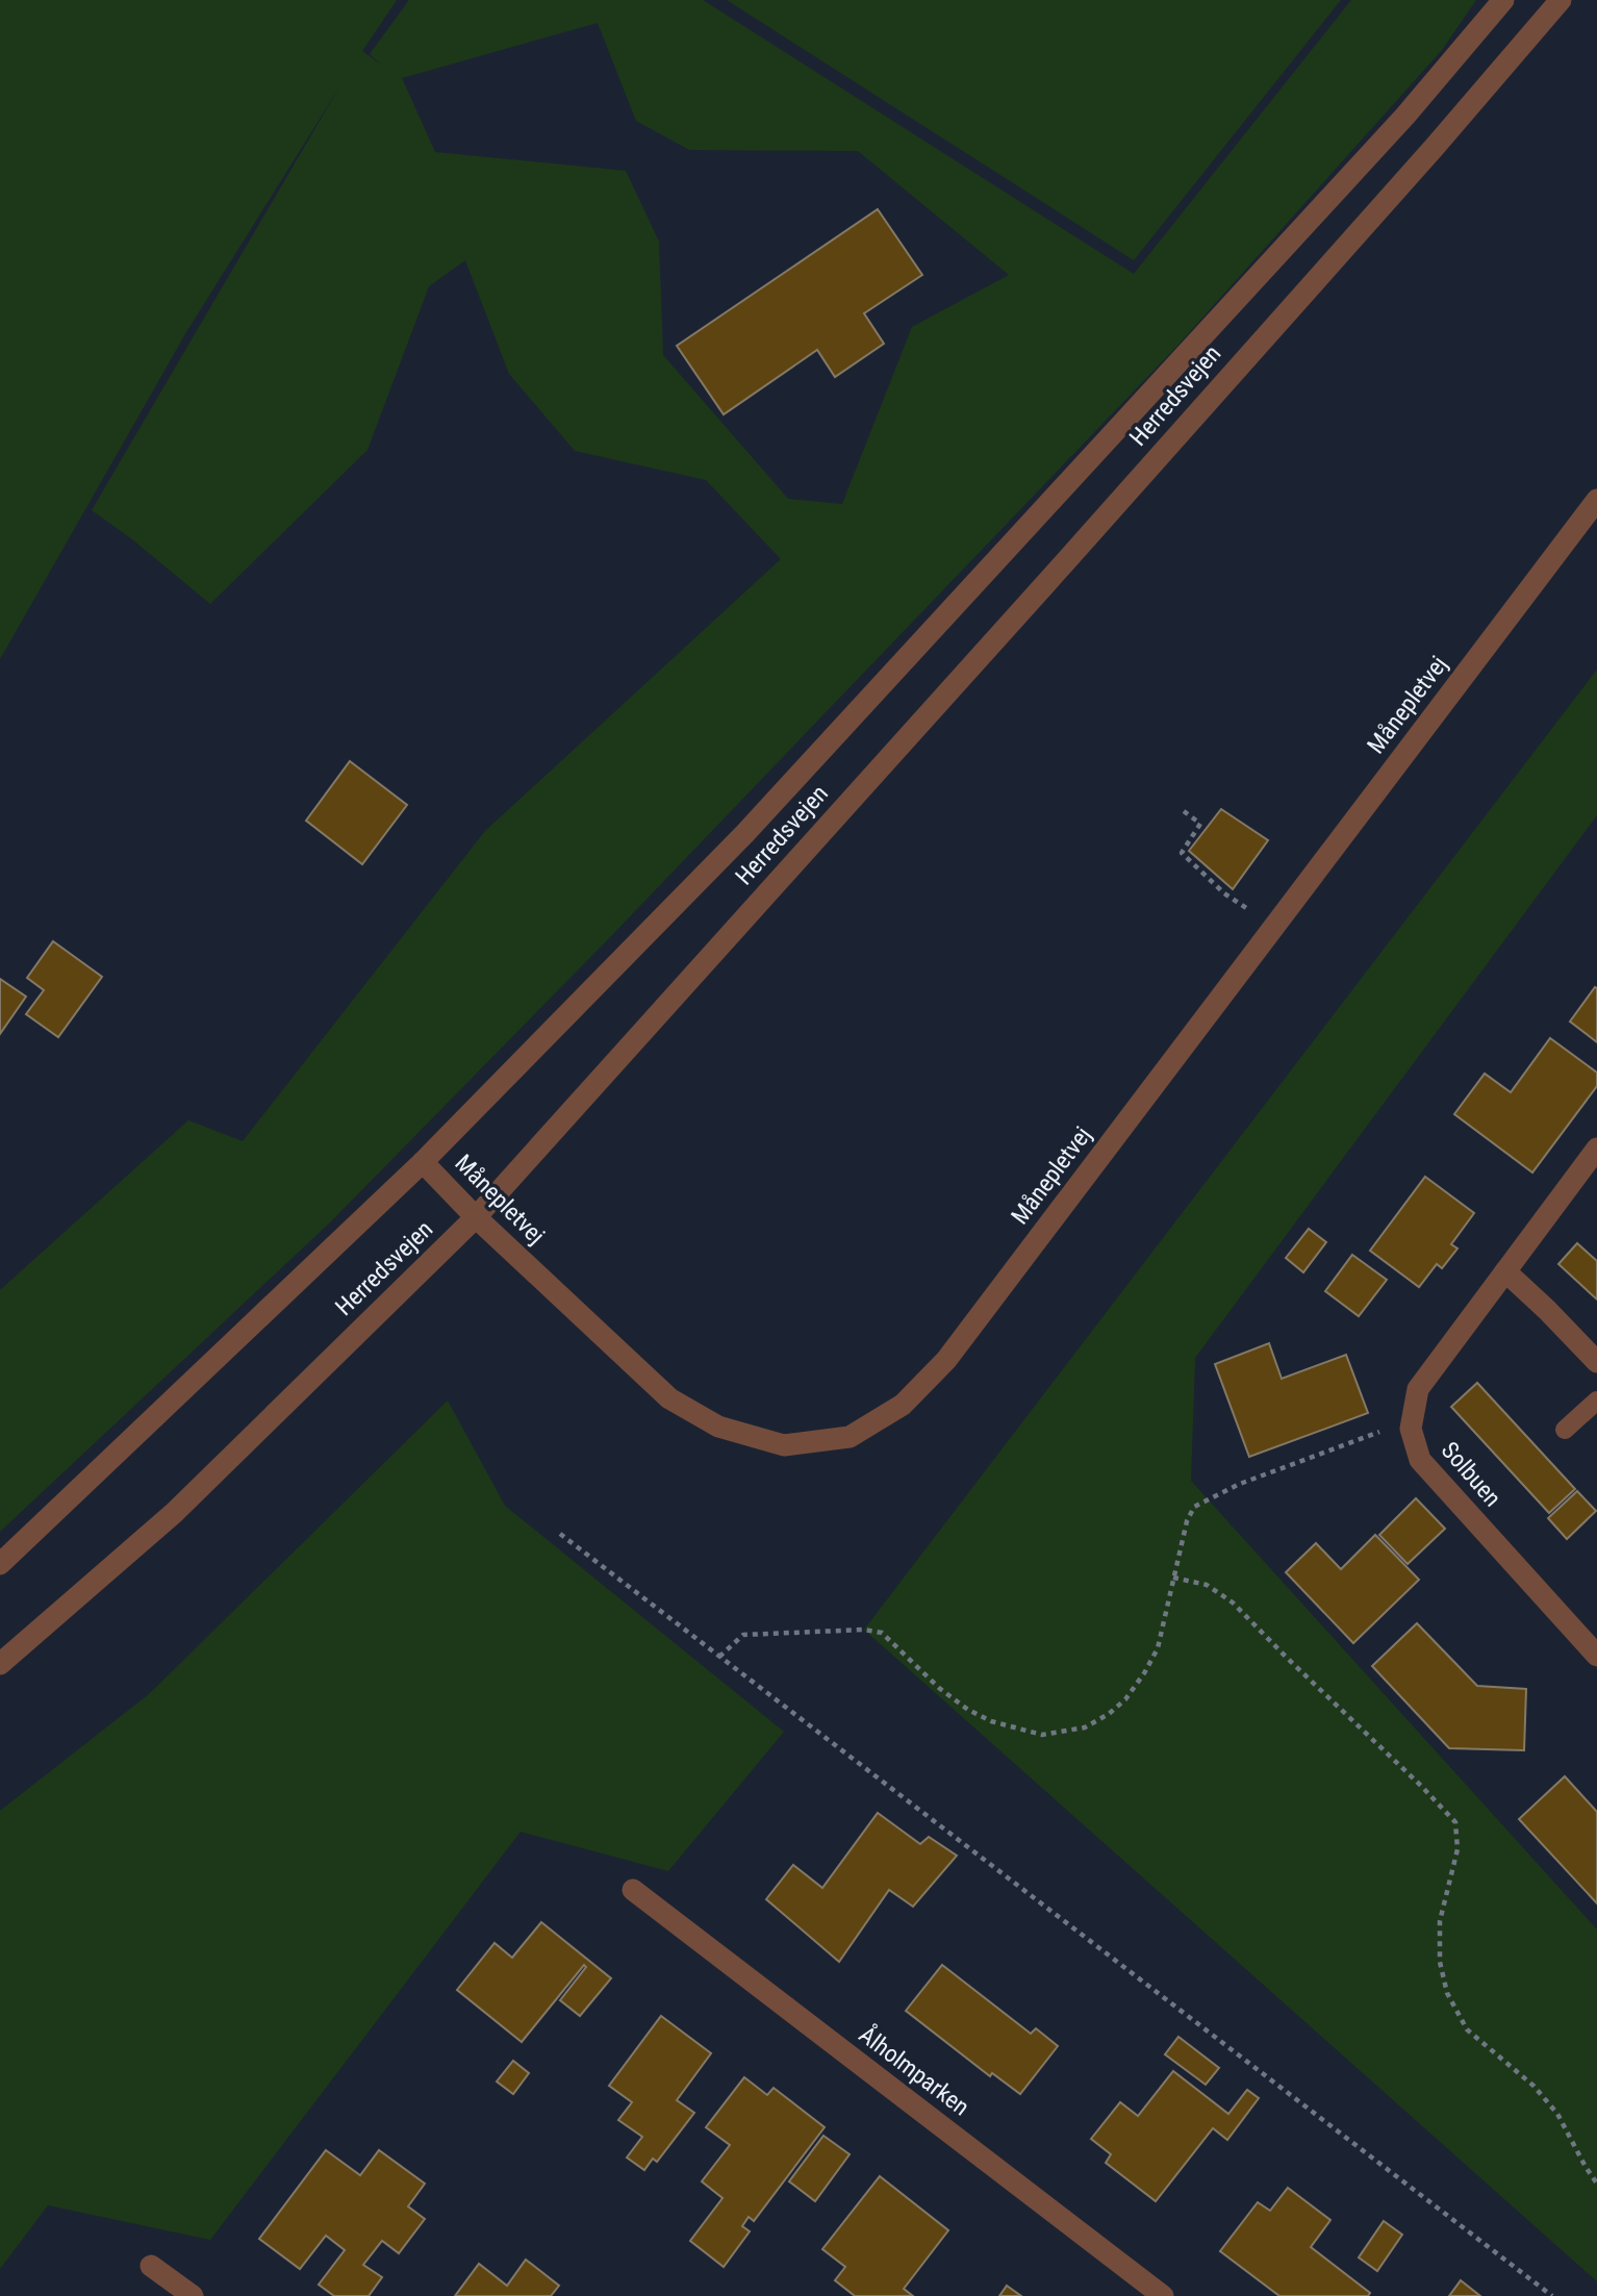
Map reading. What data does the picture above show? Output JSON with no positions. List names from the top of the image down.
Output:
{
  "streets": {
    "street": [
      "Herredsvejen",
      "Månepletvej",
      "Solbuen",
      "Ålholmparken"
    ]
  },
  "crossings": [
    ["Herredsvejen", "Månepletvej"]
  ]
}
